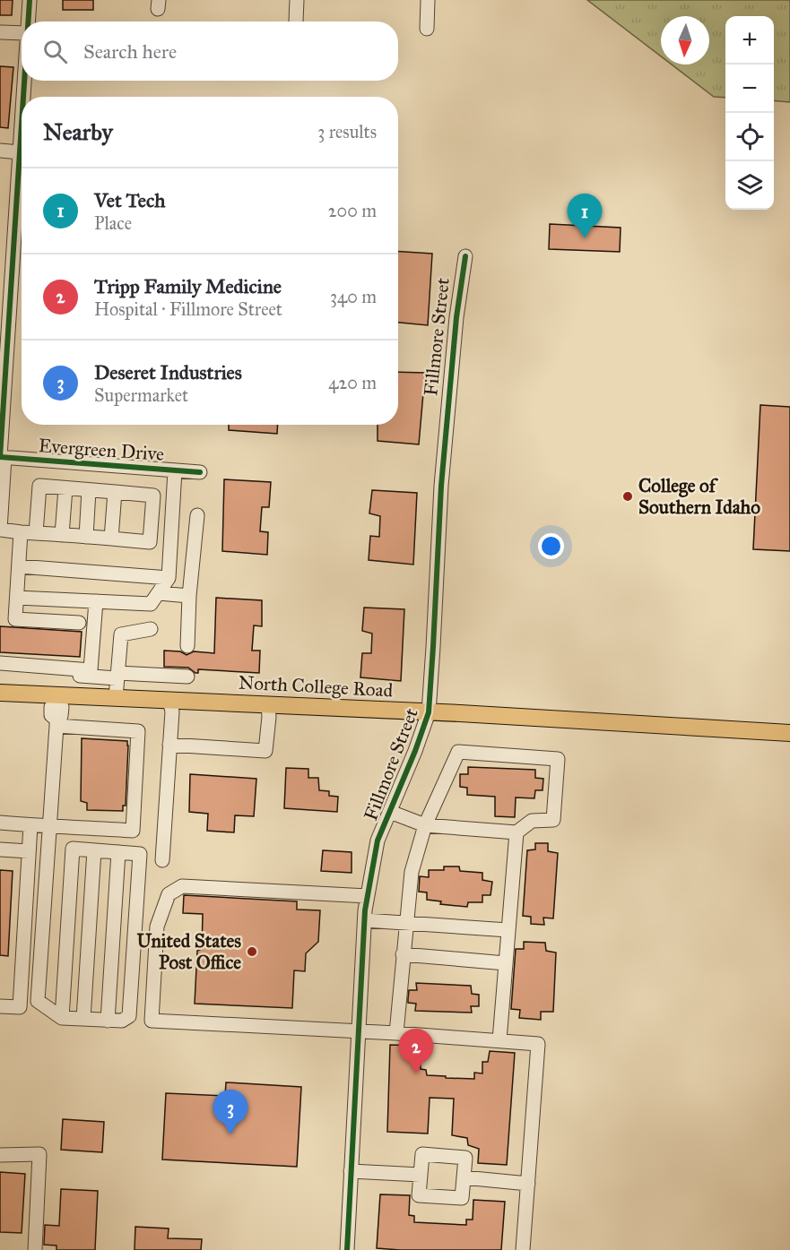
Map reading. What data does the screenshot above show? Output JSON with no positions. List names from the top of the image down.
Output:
{
  "streets": {
    "main road": ["North College Road"],
    "street": ["Fillmore Street", "Evergreen Drive"]
  },
  "crossings": [
    ["Fillmore Street", "North College Road"]
  ],
  "places": ["College of Southern Idaho", "United States Post Office"],
  "north": "bottom",
  "page": {
    "map_buttons": ["+", "−"],
    "search": "Search here",
    "heading": ["Nearby", "3 results"],
    "list": [
      {
        "mark": "1",
        "name": "Vet Tech",
        "note": "Place",
        "value": "200 m"
      },
      {
        "mark": "2",
        "name": "Tripp Family Medicine",
        "note": "Hospital · Fillmore Street",
        "value": "340 m"
      },
      {
        "mark": "3",
        "name": "Deseret Industries",
        "note": "Supermarket",
        "value": "420 m"
      }
    ],
    "pins": ["1", "2", "3"]
  }
}
